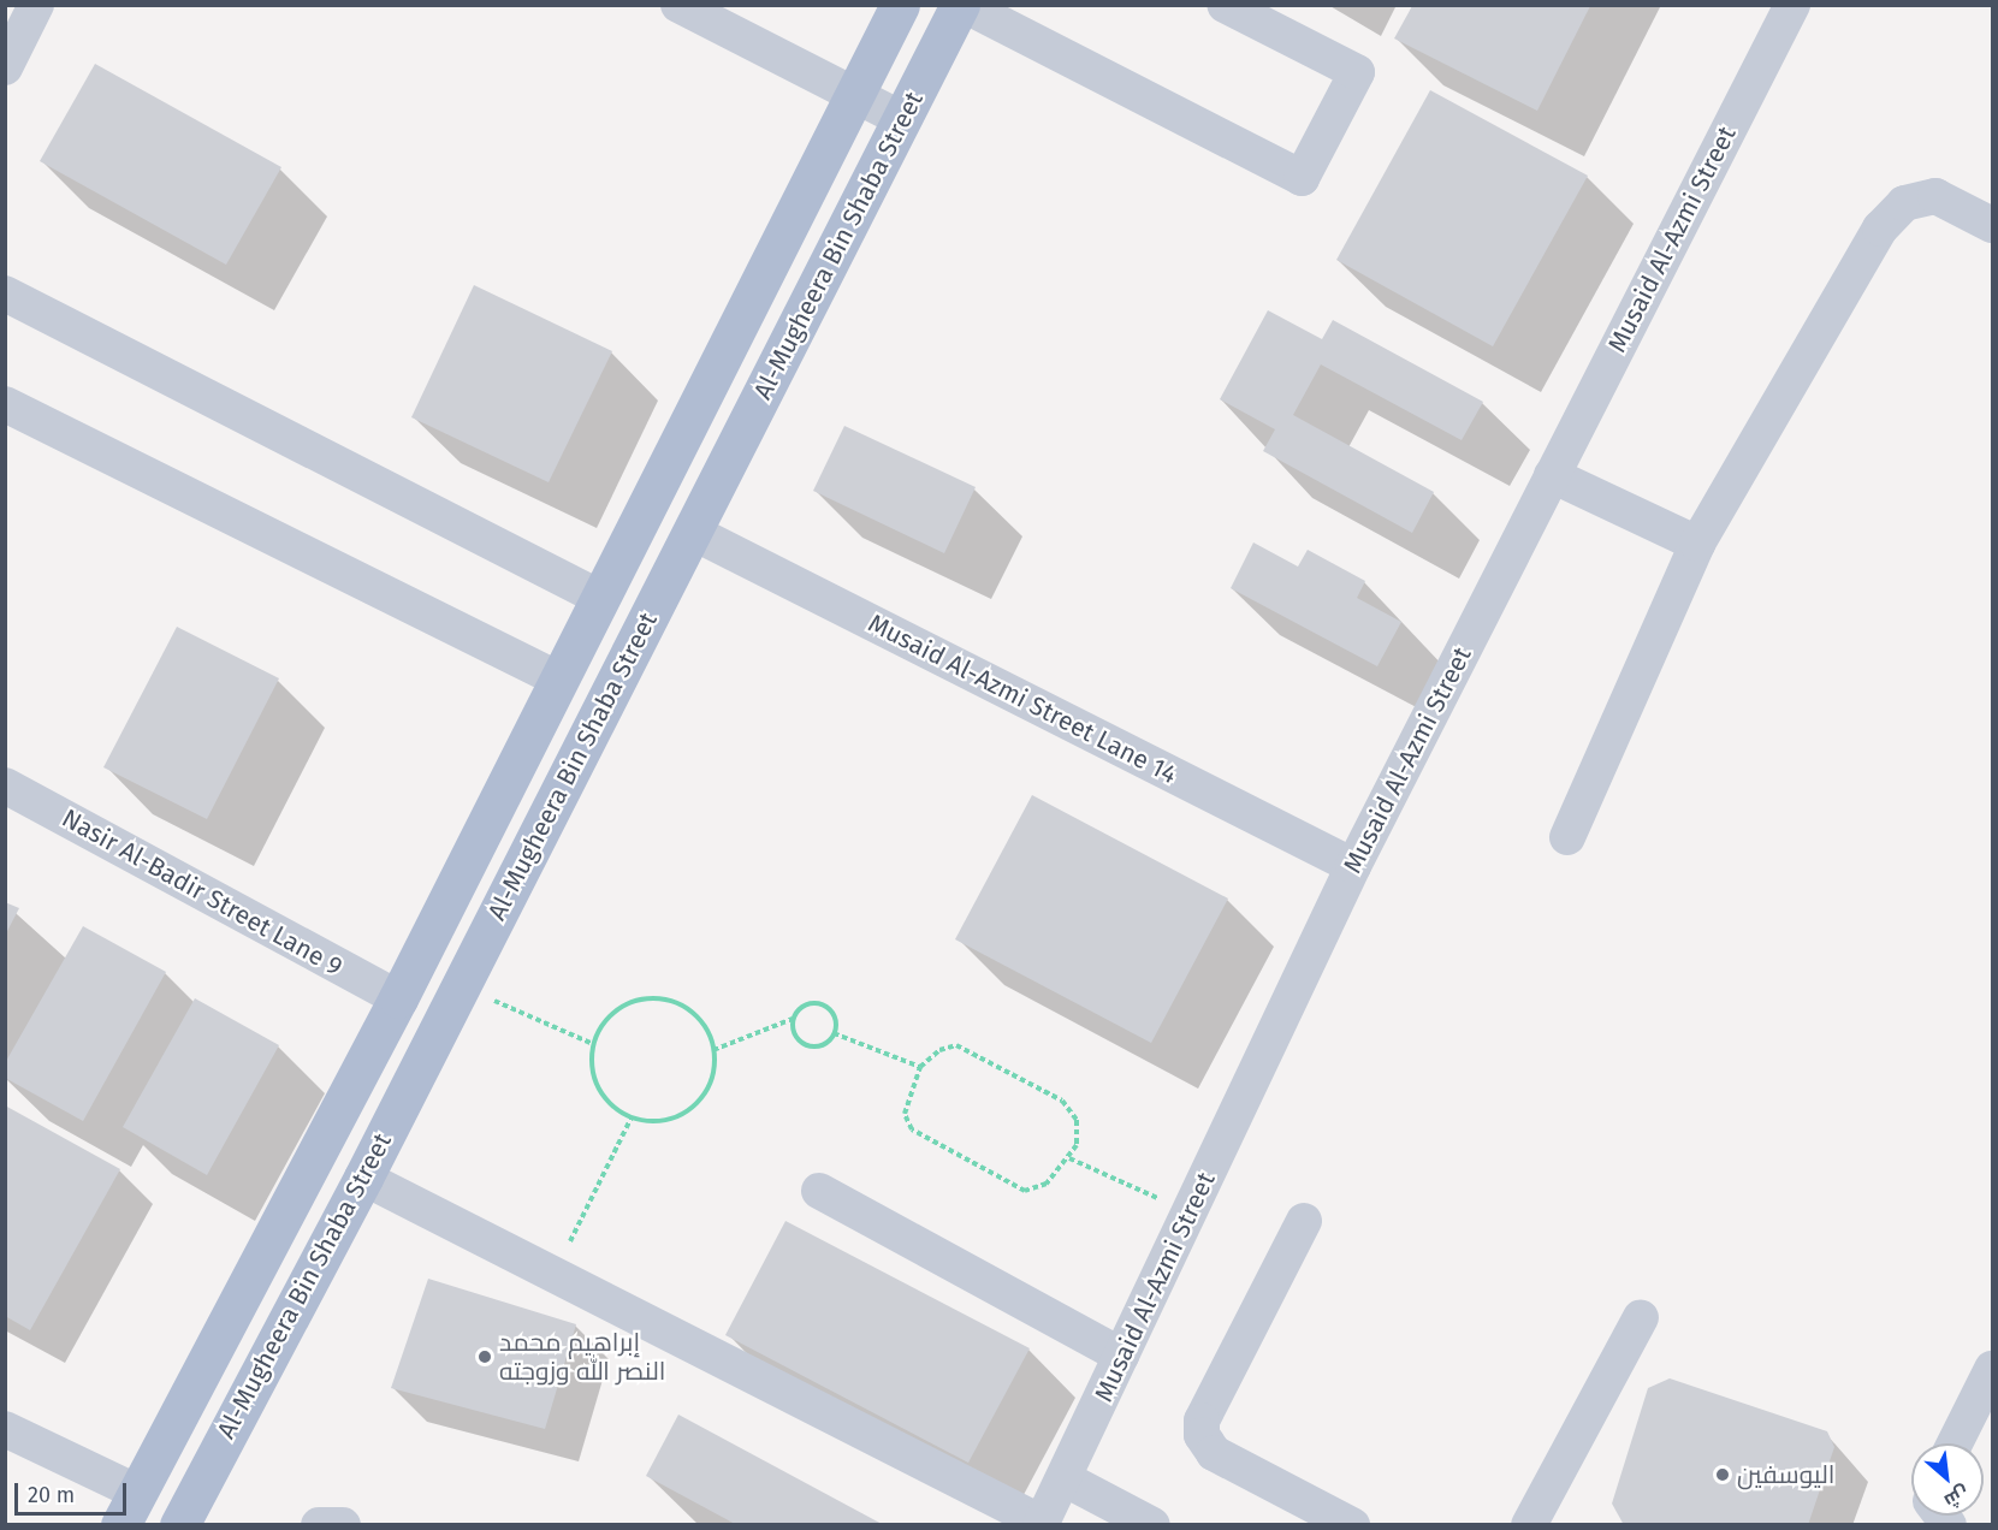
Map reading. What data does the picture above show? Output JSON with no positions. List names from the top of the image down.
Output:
{
  "streets": {
    "main road": ["Al-Mugheera Bin Shaba Street"],
    "street": ["Musaid Al-Azmi Street", "Musaid Al-Azmi Street Lane 14", "Nasir Al-Badir Street Lane 9"]
  },
  "crossings": [
    ["Musaid Al-Azmi Street", "Musaid Al-Azmi Street Lane 14"],
    ["Al-Mugheera Bin Shaba Street", "Musaid Al-Azmi Street Lane 14"],
    ["Al-Mugheera Bin Shaba Street", "Nasir Al-Badir Street Lane 9"]
  ],
  "places": ["إبراهيم محمد النصر الله وزوجته", "اليوسفين"],
  "scale_bar": "20 m",
  "north": "bottom right"
}
